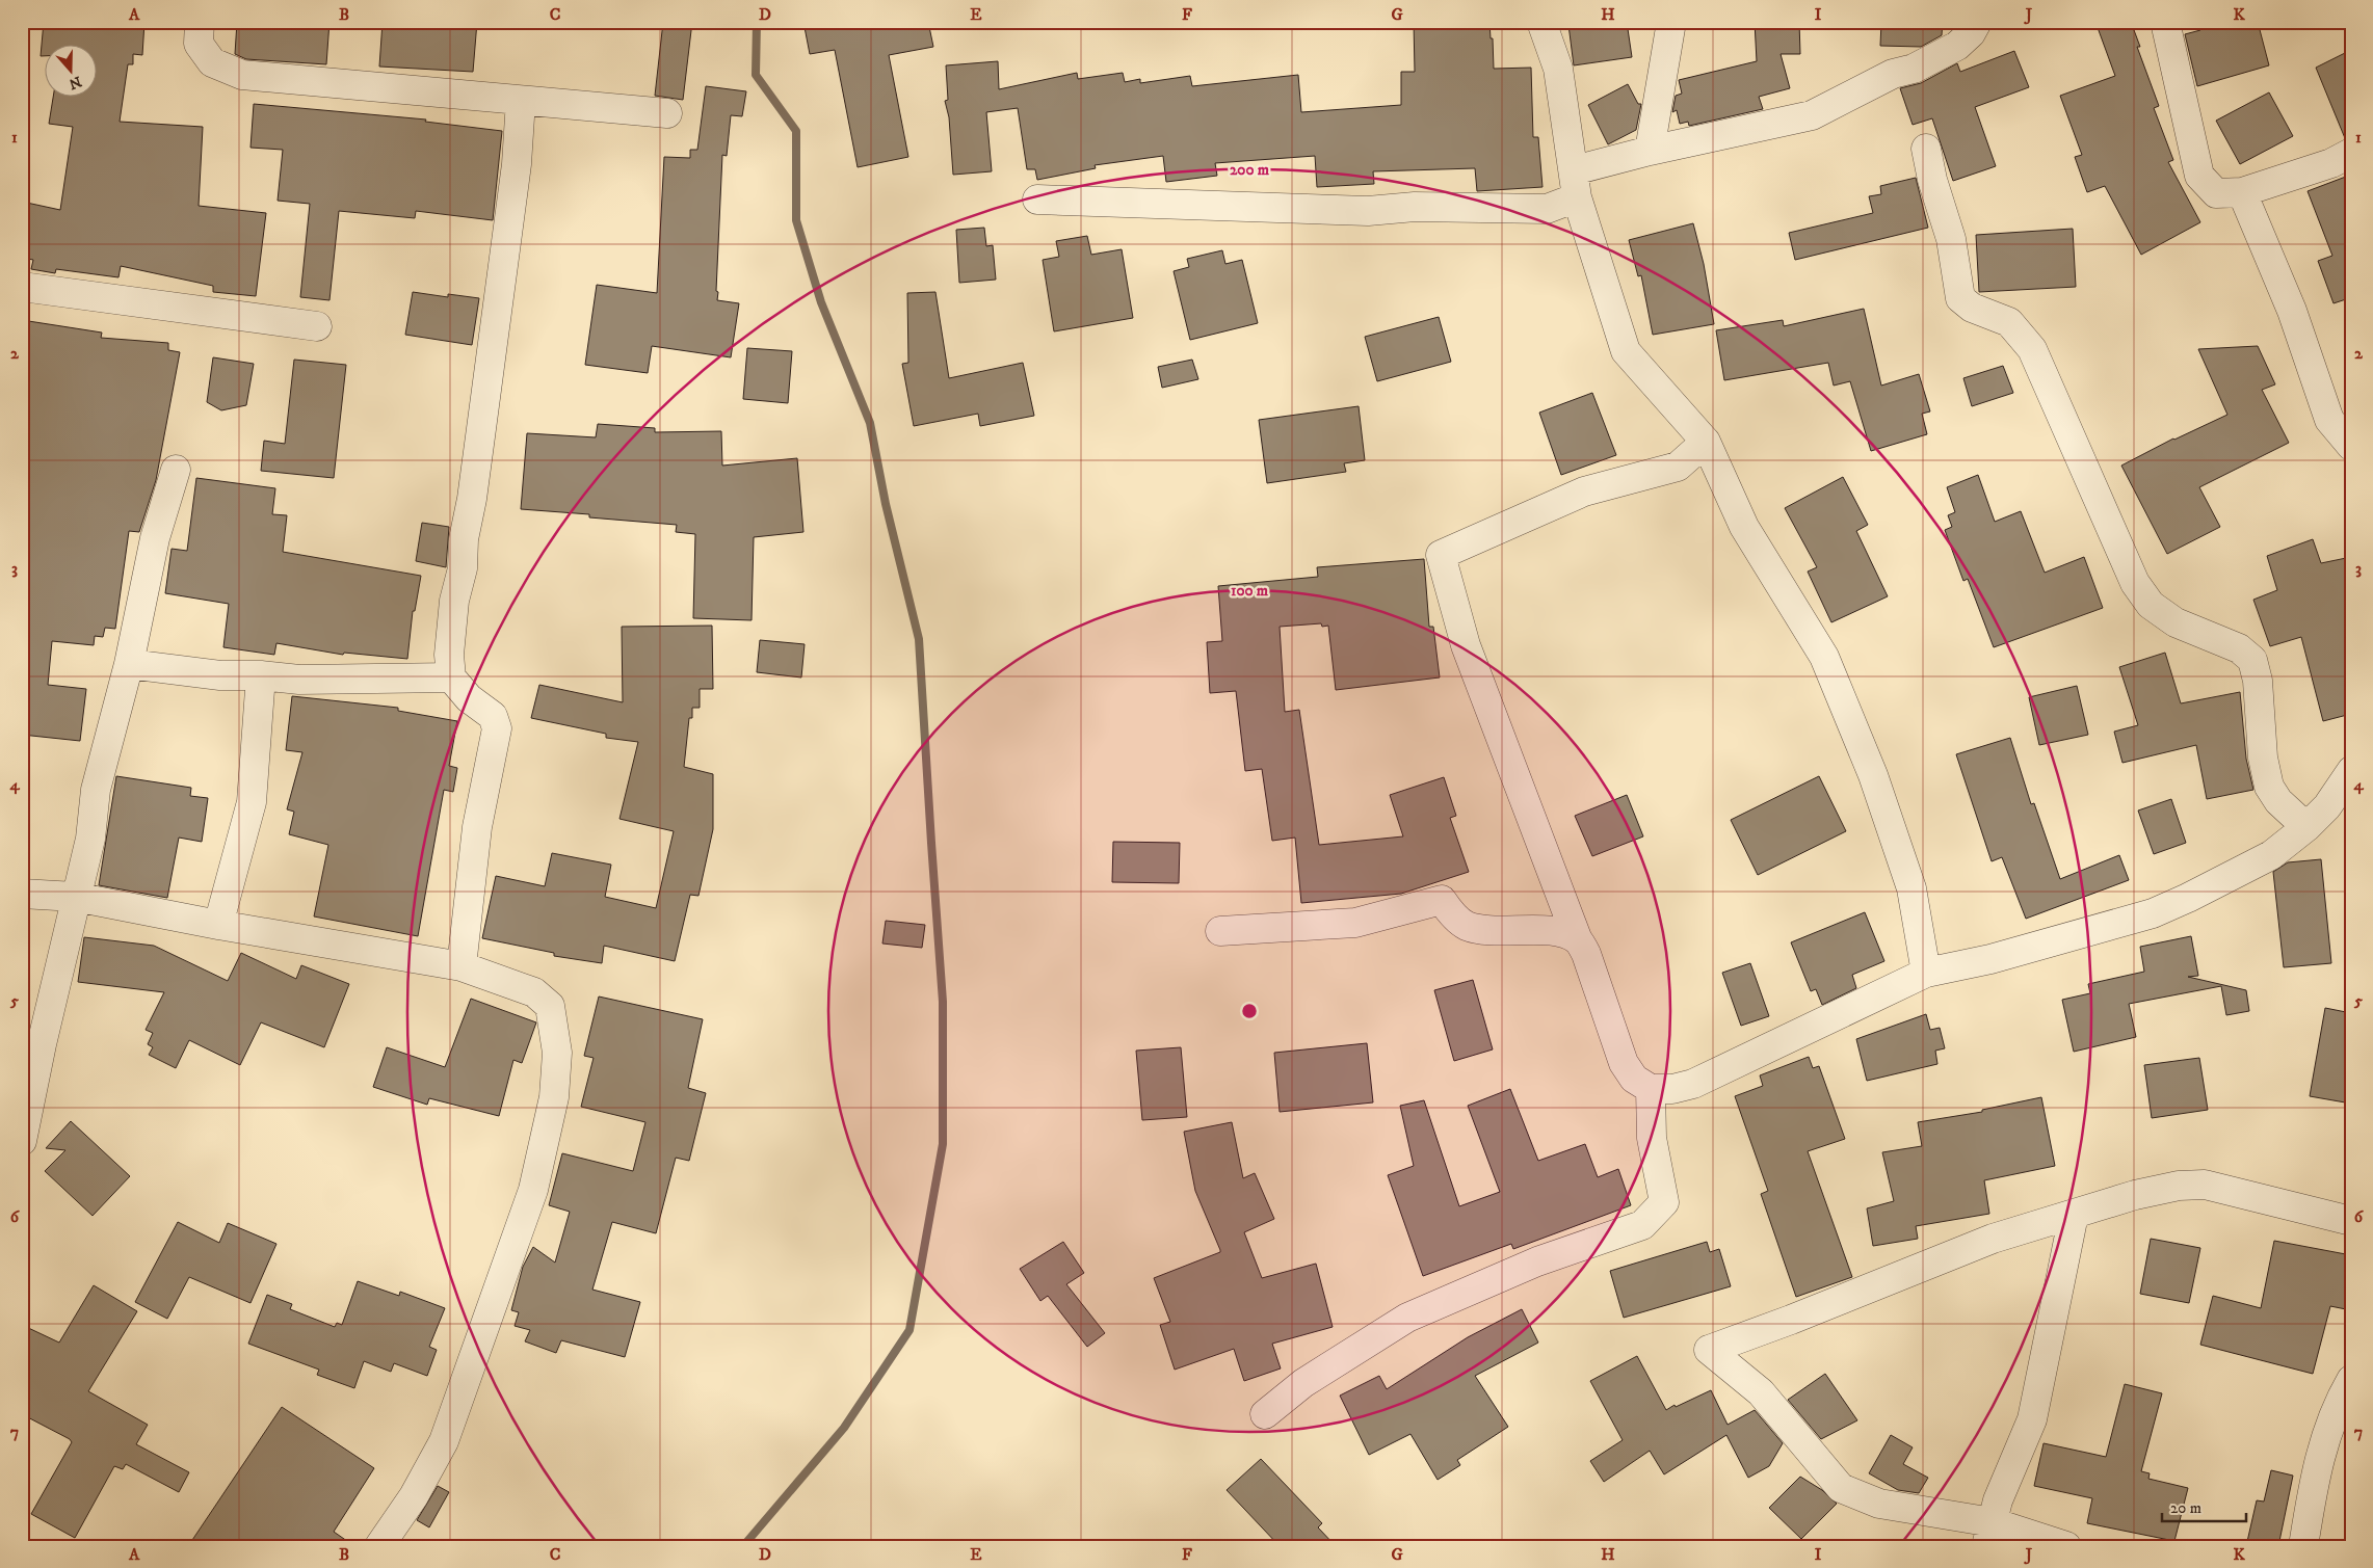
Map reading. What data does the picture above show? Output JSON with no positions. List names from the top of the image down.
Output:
{
  "scale_bar": "20 m",
  "north": "bottom",
  "grid": {
    "columns": [
      "A",
      "B",
      "C",
      "D",
      "E",
      "F",
      "G",
      "H",
      "I",
      "J",
      "K"
    ],
    "rows": [
      "1",
      "2",
      "3",
      "4",
      "5",
      "6",
      "7"
    ]
  },
  "rings": ["200 m", "100 m"]
}
